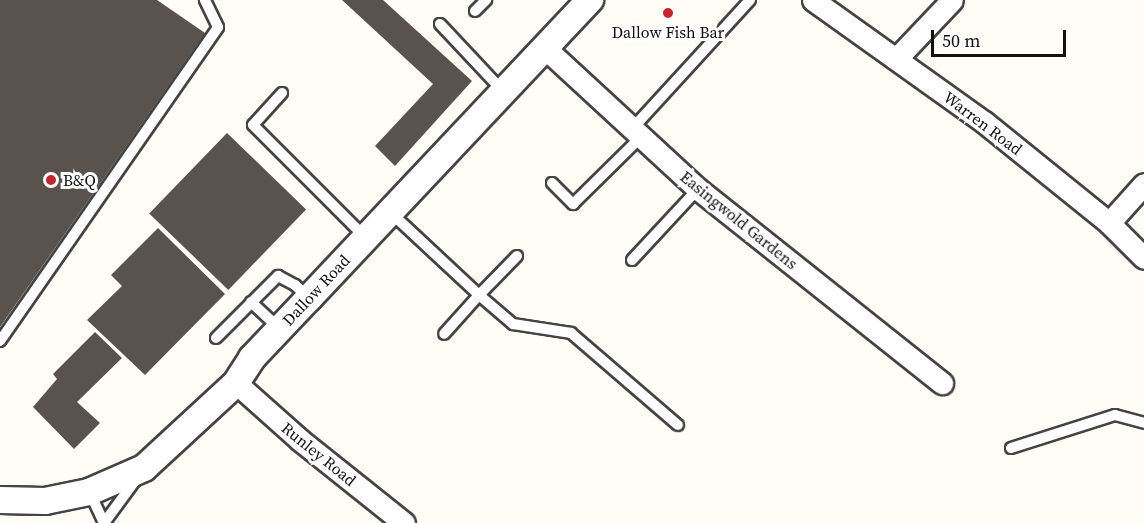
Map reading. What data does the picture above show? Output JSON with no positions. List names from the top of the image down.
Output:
{
  "streets": {
    "street": [
      "Warren Road",
      "Easingwold Gardens",
      "Dallow Road",
      "Runley Road"
    ]
  },
  "crossings": [
    ["Easingwold Gardens", "Dallow Road"],
    ["Dallow Road", "Runley Road"]
  ],
  "places": ["Dallow Fish Bar", "B&Q"],
  "scale_bar": "50 m"
}
